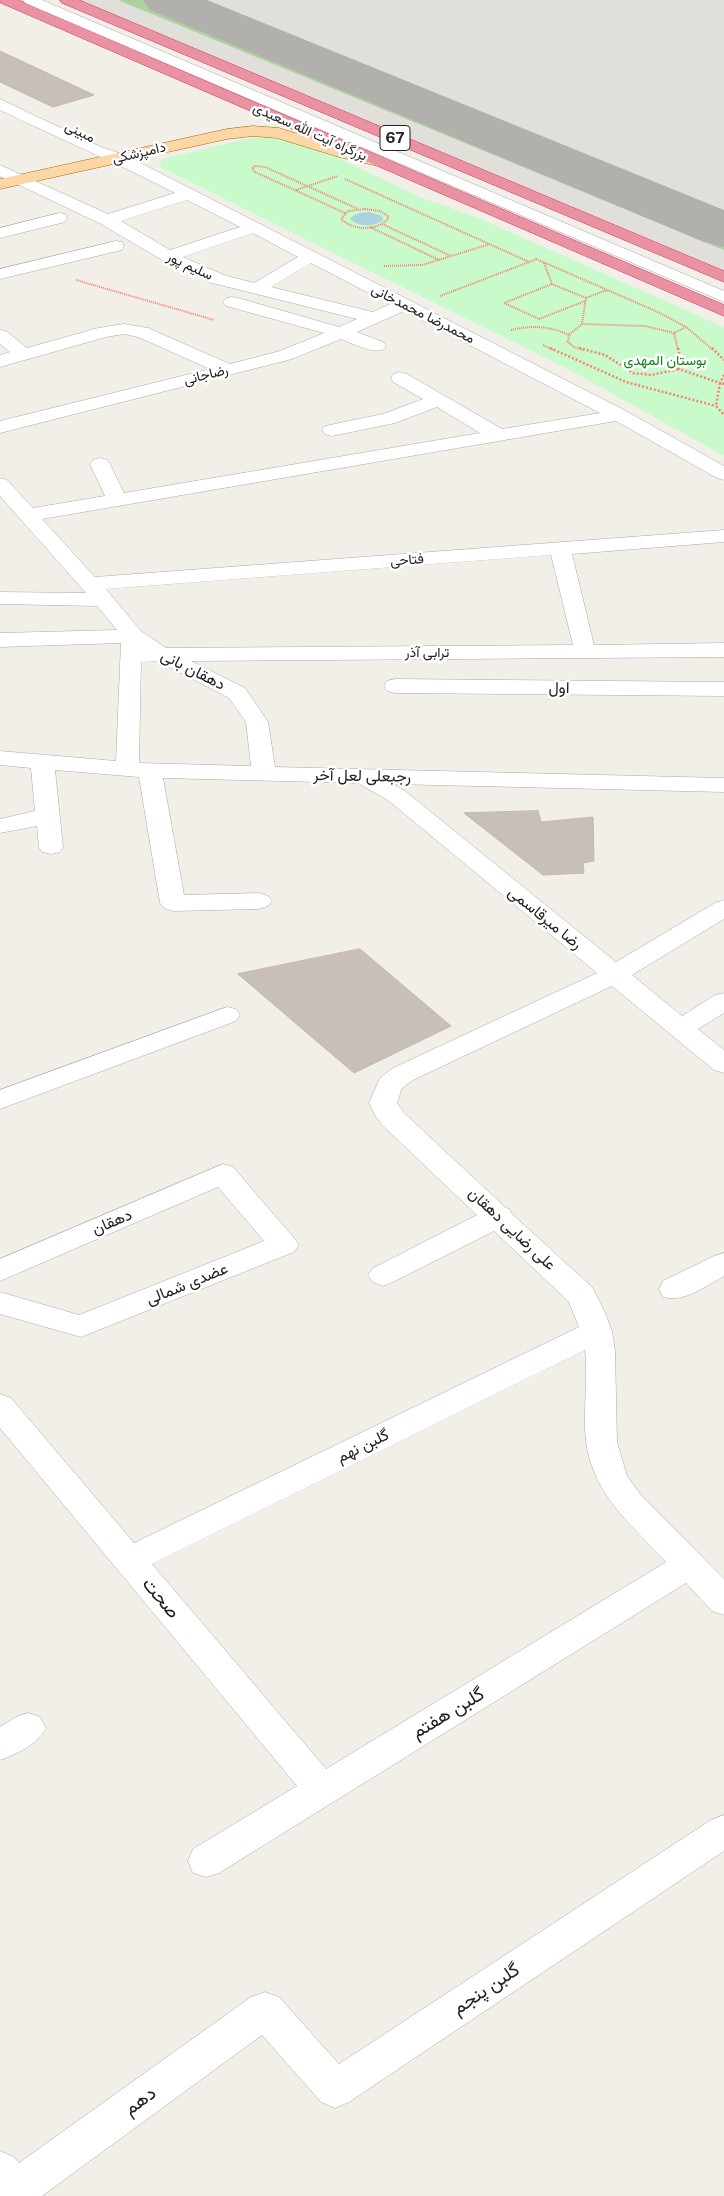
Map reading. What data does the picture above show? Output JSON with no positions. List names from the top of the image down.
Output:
{
  "streets": {
    "highway": ["بزرگراه آیت الله سعیدی", "67"],
    "main road": ["دامپزشکی"],
    "street": [
      "مبینی",
      "سلیم پور",
      "محمدرضا محمدخانی",
      "رضاجانی",
      "فتاحی",
      "ترابی آذر",
      "دهقان بانی",
      "اول",
      "رجبعلی لعل آخر",
      "رضا میرقاسمی",
      "دهقان",
      "علی رضایی دهقان",
      "عضدی شمالی",
      "گلبن نهم",
      "صحت",
      "گلبن هفتم",
      "گلبن پنجم",
      "دهم"
    ]
  },
  "crossings": [
    ["مبینی", "دامپزشکی"],
    ["مبینی", "محمدرضا محمدخانی"],
    ["بزرگراه آیت الله سعیدی", "دامپزشکی"],
    ["دامپزشکی", "سلیم پور"],
    ["دامپزشکی", "محمدرضا محمدخانی"],
    ["سلیم پور", "رضاجانی"],
    ["محمدرضا محمدخانی", "رضاجانی"],
    ["فتاحی", "دهقان بانی"],
    ["ترابی آذر", "دهقان بانی"],
    ["دهقان بانی", "رجبعلی لعل آخر"],
    ["رجبعلی لعل آخر", "رضا میرقاسمی"],
    ["رضا میرقاسمی", "علی رضایی دهقان"],
    ["دهقان", "عضدی شمالی"],
    ["علی رضایی دهقان", "گلبن نهم"],
    ["علی رضایی دهقان", "گلبن هفتم"],
    ["گلبن نهم", "صحت"],
    ["صحت", "گلبن هفتم"],
    ["گلبن پنجم", "دهم"]
  ],
  "parks": ["بوستان المهدی"]
}
